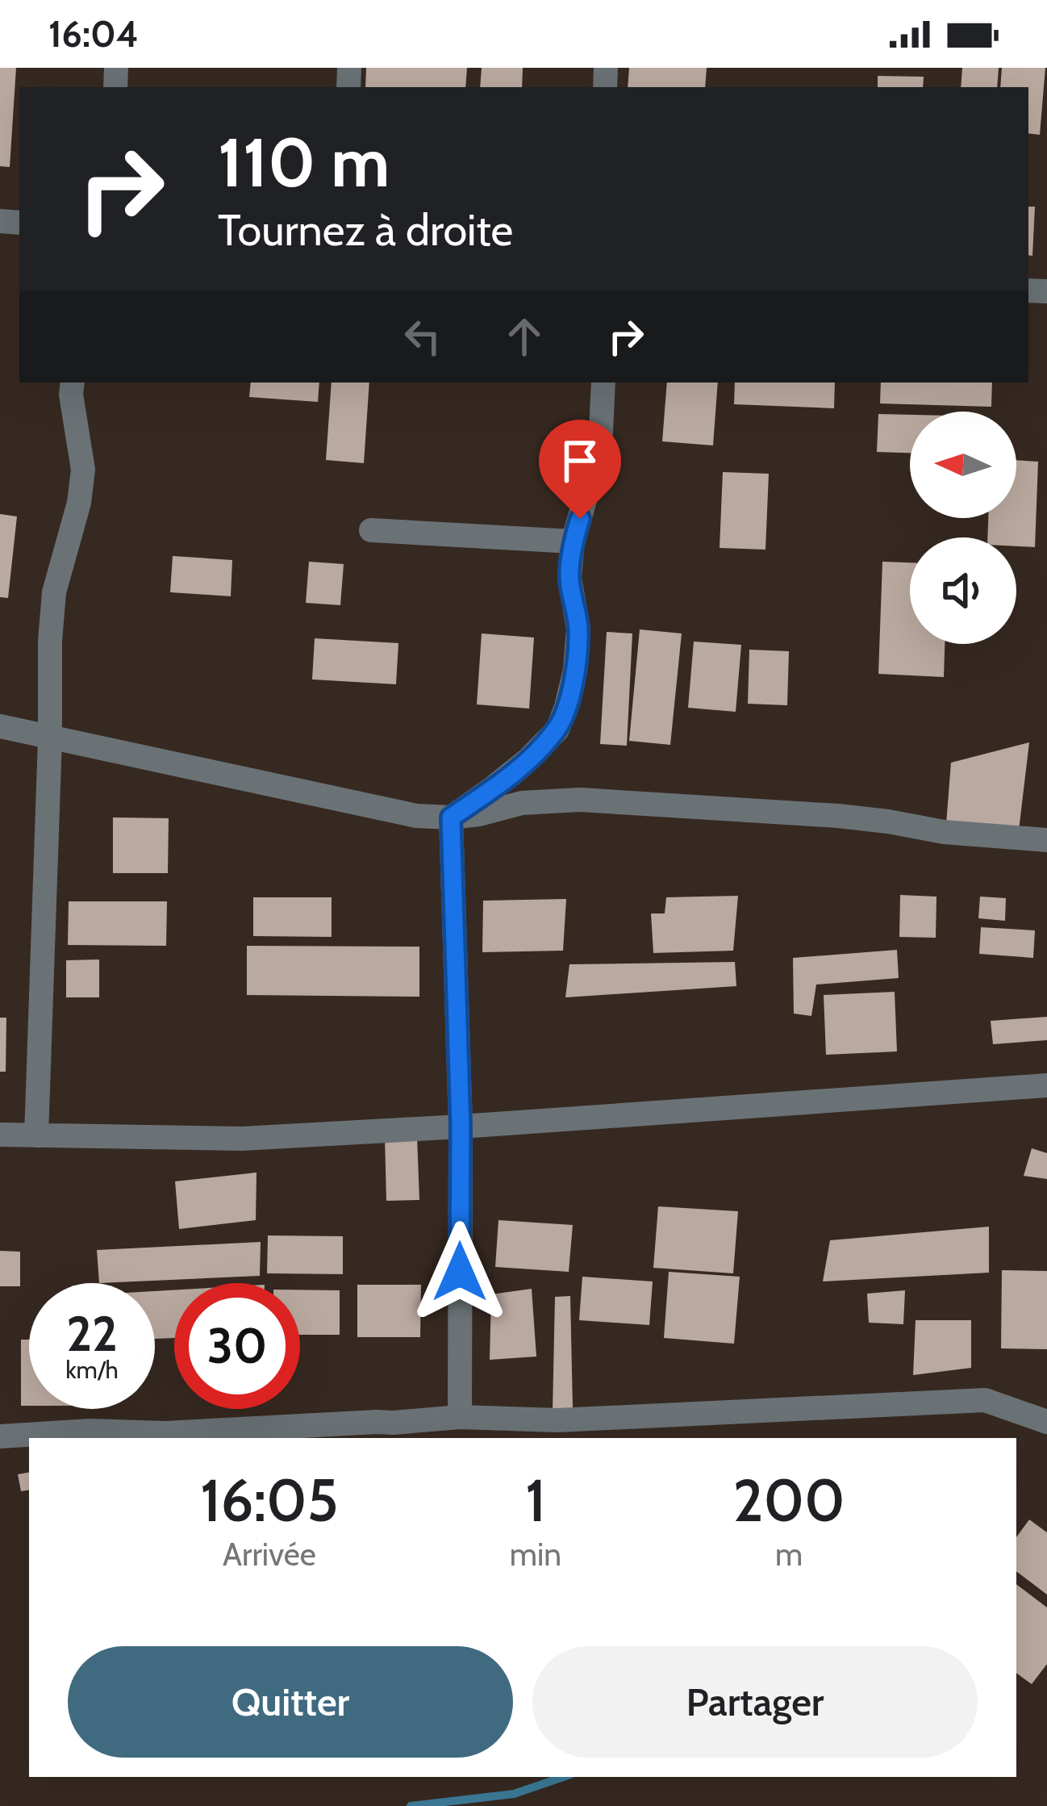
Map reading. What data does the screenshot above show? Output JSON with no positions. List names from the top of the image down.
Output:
{
  "north": "left",
  "page": {
    "status": "16:04",
    "turn": ["110 m", "Tournez à droite"],
    "speed": "22 km/h",
    "limit": "30",
    "eta": [
      "16:05",
      "Arrivée",
      "1",
      "min",
      "200",
      "m"
    ],
    "buttons": ["Quitter", "Partager"]
  }
}
